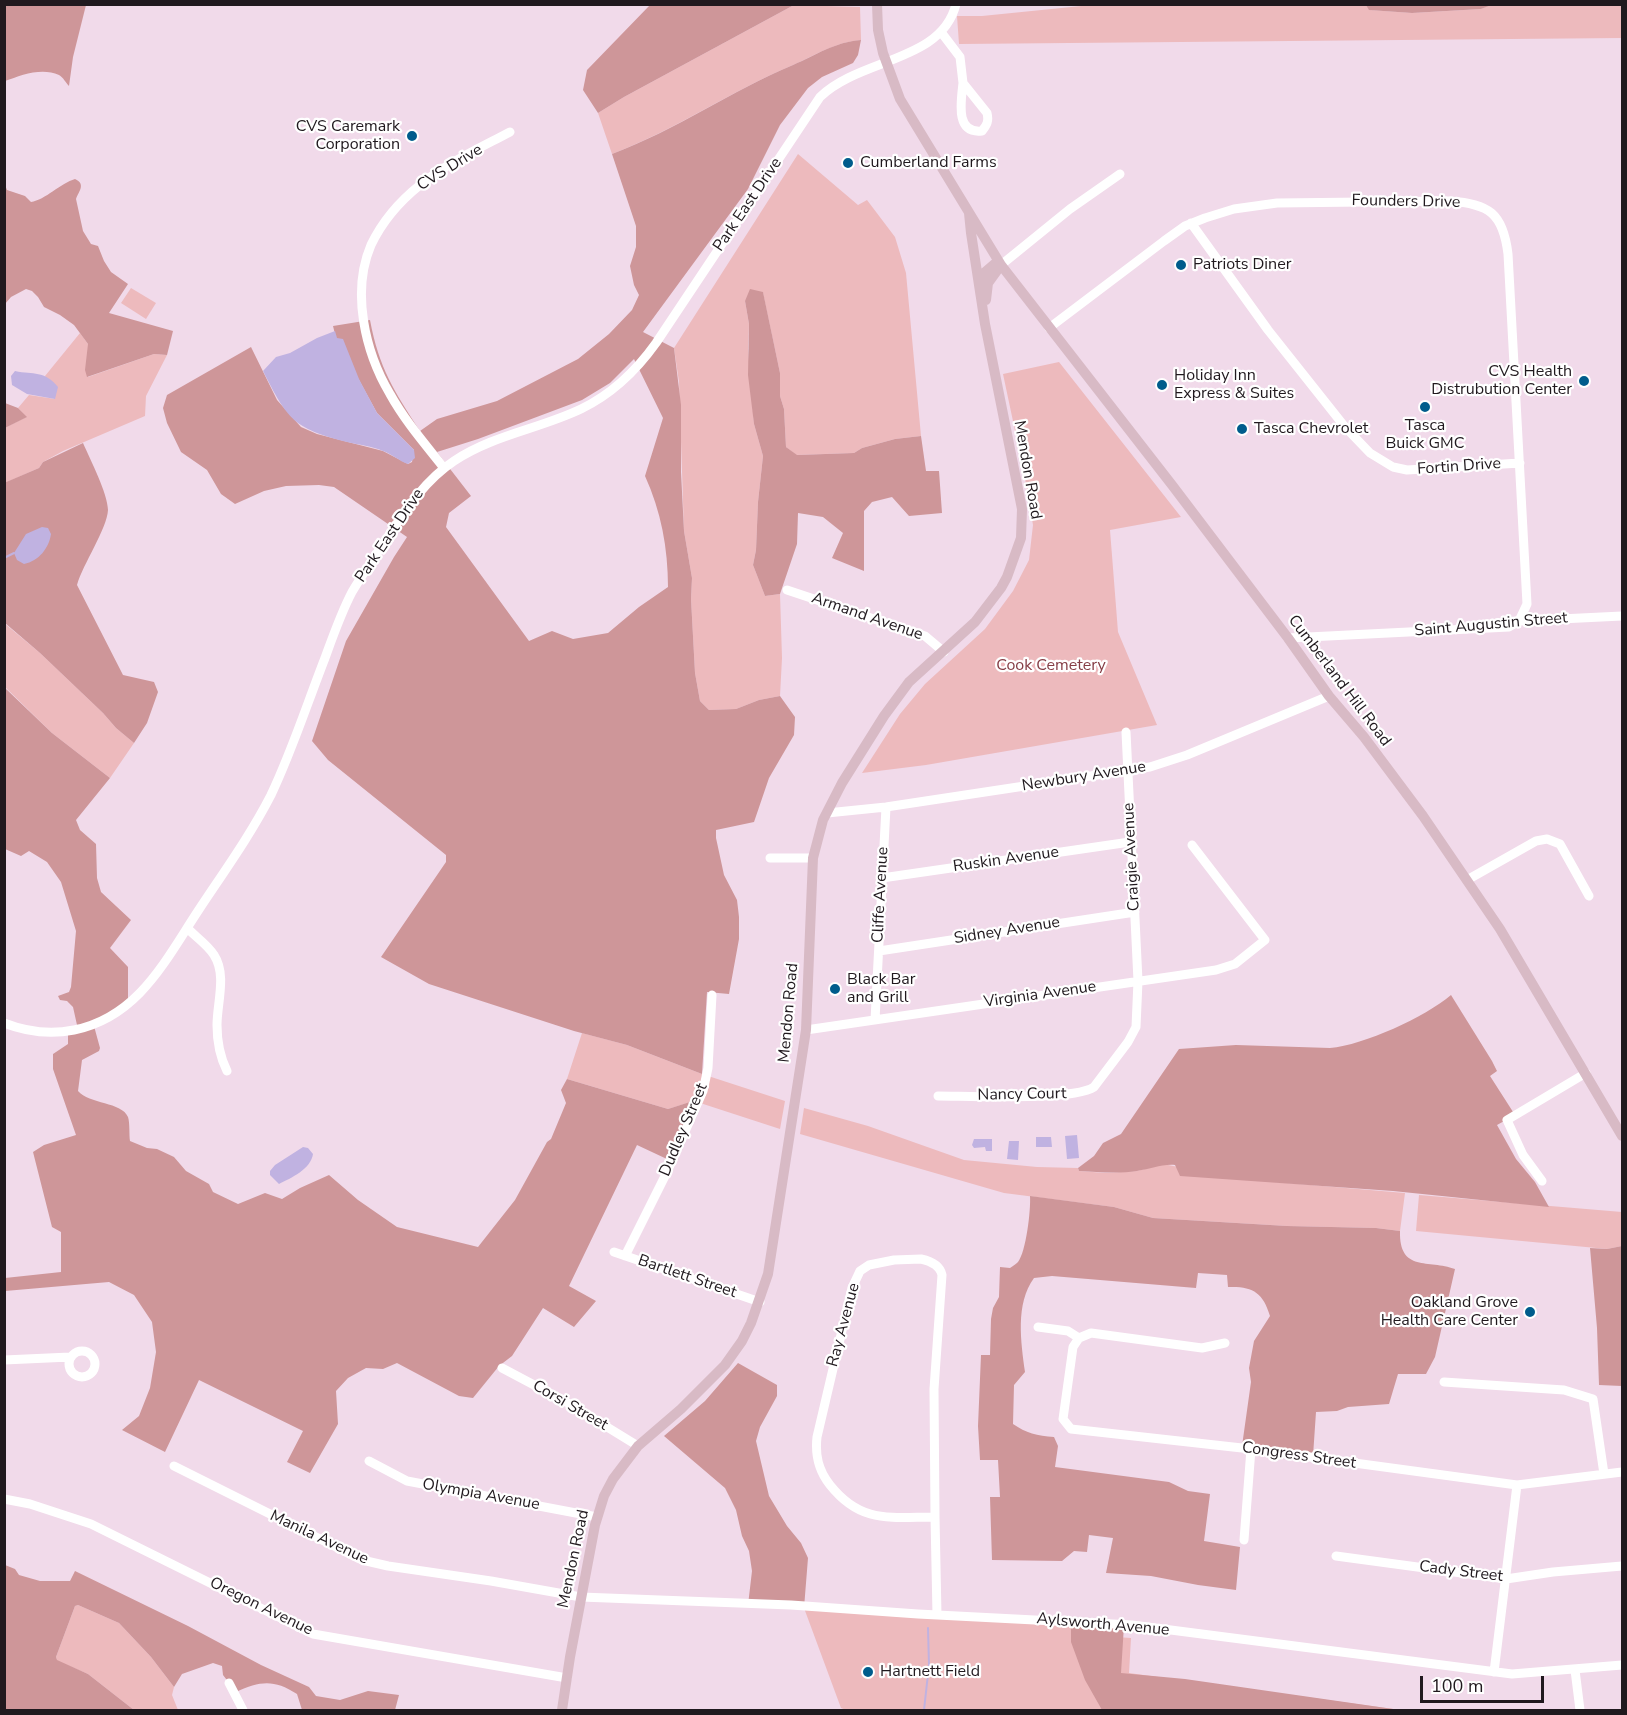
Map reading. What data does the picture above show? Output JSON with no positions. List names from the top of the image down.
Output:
{
  "streets": {
    "main road": ["Mendon Road", "Cumberland Hill Road"],
    "street": [
      "CVS Drive",
      "Founders Drive",
      "Park East Drive",
      "Fortin Drive",
      "Armand Avenue",
      "Saint Augustin Street",
      "Newbury Avenue",
      "Craigie Avenue",
      "Ruskin Avenue",
      "Cliffe Avenue",
      "Sidney Avenue",
      "Virginia Avenue",
      "Nancy Court",
      "Dudley Street",
      "Bartlett Street",
      "Ray Avenue",
      "Corsi Street",
      "Congress Street",
      "Olympia Avenue",
      "Manila Avenue",
      "Cady Street",
      "Oregon Avenue",
      "Aylsworth Avenue"
    ]
  },
  "crossings": [
    ["CVS Drive", "Park East Drive"],
    ["Founders Drive", "Fortin Drive"],
    ["Founders Drive", "Saint Augustin Street"],
    ["Founders Drive", "Cumberland Hill Road"],
    ["Mendon Road", "Armand Avenue"],
    ["Mendon Road", "Cumberland Hill Road"],
    ["Mendon Road", "Newbury Avenue"],
    ["Mendon Road", "Virginia Avenue"],
    ["Mendon Road", "Bartlett Street"],
    ["Mendon Road", "Corsi Street"],
    ["Mendon Road", "Olympia Avenue"],
    ["Mendon Road", "Manila Avenue"],
    ["Mendon Road", "Oregon Avenue"],
    ["Mendon Road", "Aylsworth Avenue"],
    ["Saint Augustin Street", "Cumberland Hill Road"],
    ["Cumberland Hill Road", "Newbury Avenue"],
    ["Newbury Avenue", "Craigie Avenue"],
    ["Newbury Avenue", "Cliffe Avenue"],
    ["Craigie Avenue", "Ruskin Avenue"],
    ["Craigie Avenue", "Sidney Avenue"],
    ["Craigie Avenue", "Virginia Avenue"],
    ["Craigie Avenue", "Nancy Court"],
    ["Ruskin Avenue", "Cliffe Avenue"],
    ["Cliffe Avenue", "Sidney Avenue"],
    ["Cliffe Avenue", "Virginia Avenue"],
    ["Virginia Avenue", "Nancy Court"],
    ["Dudley Street", "Bartlett Street"],
    ["Ray Avenue", "Aylsworth Avenue"],
    ["Manila Avenue", "Aylsworth Avenue"]
  ],
  "parks": ["Cook Cemetery"],
  "places": [
    "CVS Caremark Corporation",
    "Cumberland Farms",
    "Patriots Diner",
    "CVS Health Distrubution Center",
    "Holiday Inn Express & Suites",
    "Tasca Buick GMC",
    "Tasca Chevrolet",
    "Black Bar and Grill",
    "Oakland Grove Health Care Center",
    "Hartnett Field"
  ],
  "scale_bar": "100 m"
}
